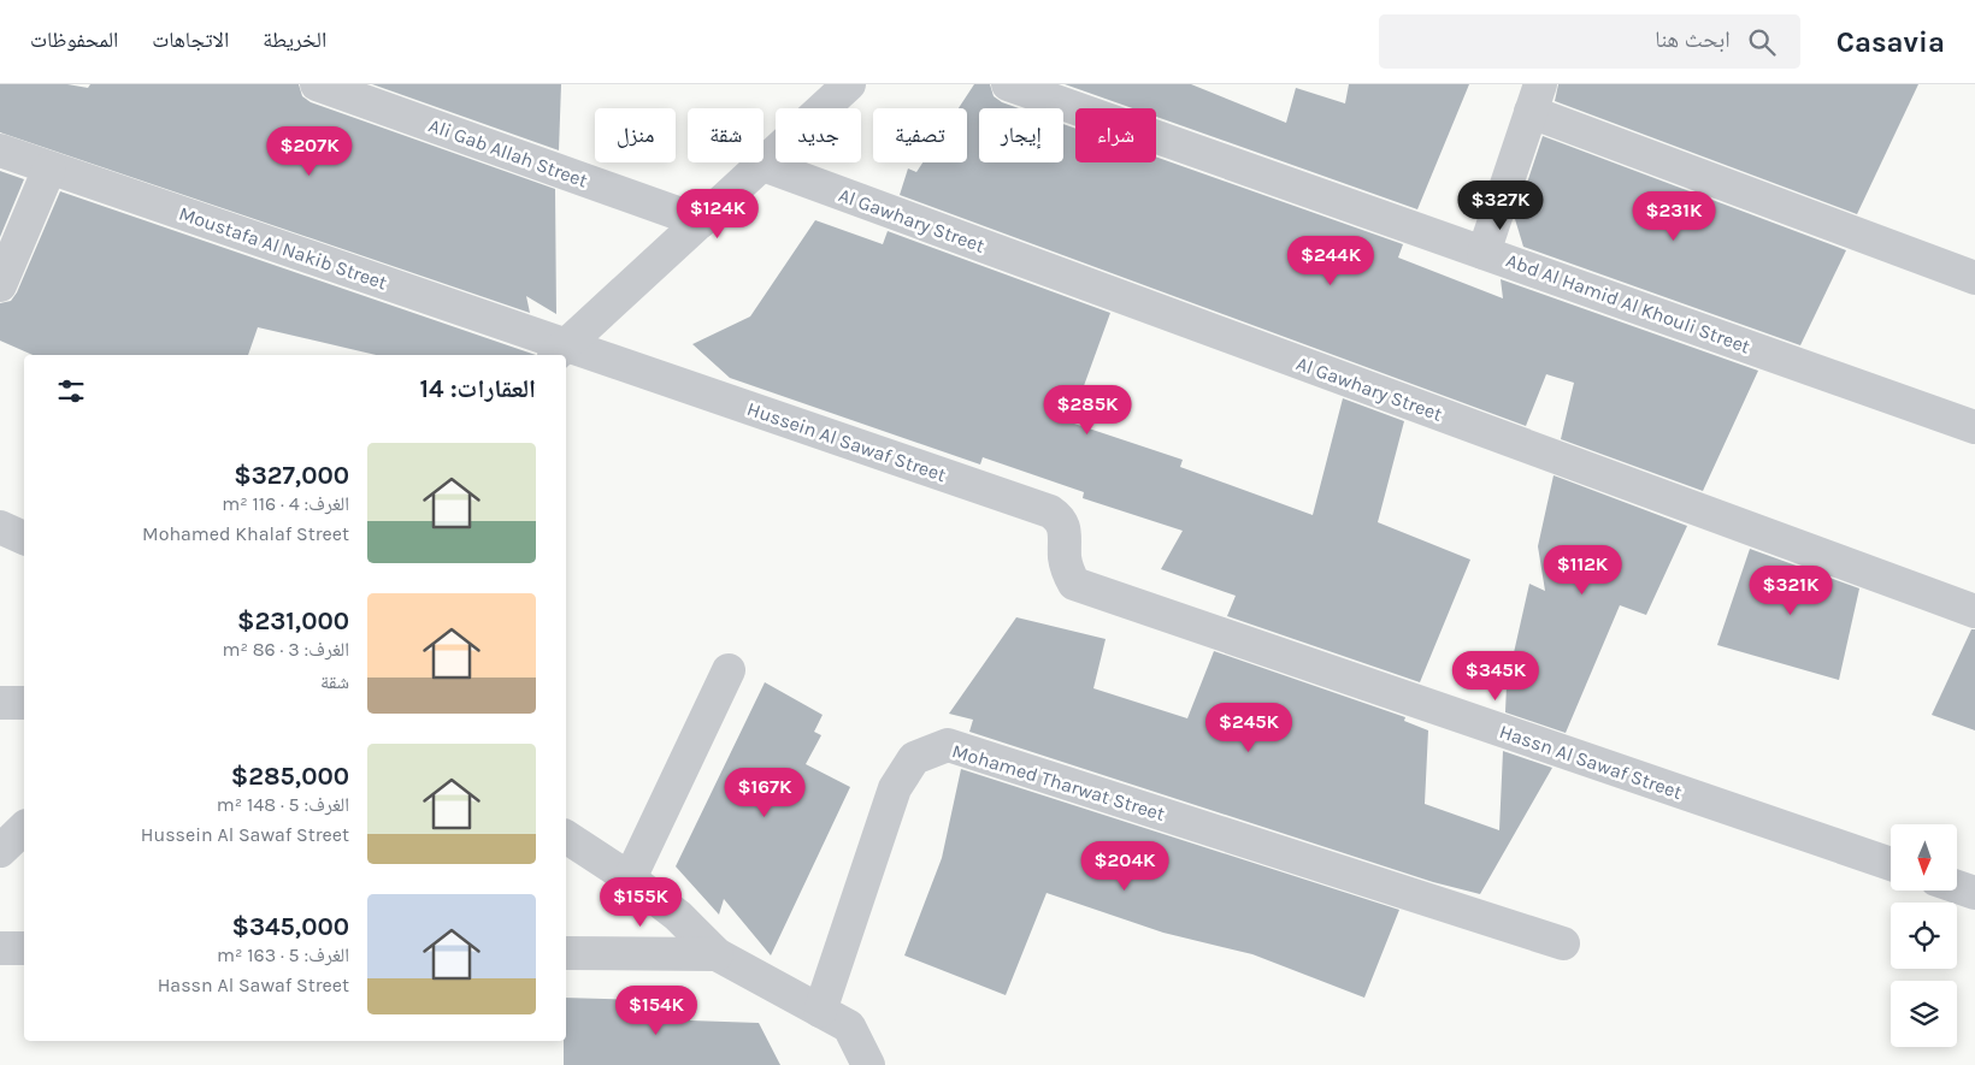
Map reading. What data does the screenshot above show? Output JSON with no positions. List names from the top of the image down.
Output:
{
  "streets": {
    "street": [
      "Ali Gab Allah Street",
      "Al Gawhary Street",
      "Moustafa Al Nakib Street",
      "Abd Al Hamid Al Khouli Street",
      "Hussein Al Sawaf Street",
      "Hassn Al Sawaf Street",
      "Mohamed Tharwat Street"
    ]
  },
  "crossings": [
    ["Moustafa Al Nakib Street", "Hussein Al Sawaf Street"],
    ["Hussein Al Sawaf Street", "Hassn Al Sawaf Street"]
  ],
  "north": "bottom",
  "page": {
    "header": "Casavia",
    "search": "ابحث هنا",
    "nav": ["الخريطة", "الاتجاهات", "المحفوظات"],
    "chip": [
      "شراء",
      "إيجار",
      "تصفية",
      "جديد",
      "شقة",
      "منزل"
    ],
    "price": [
      "$207K",
      "$327K",
      "$124K",
      "$231K",
      "$244K",
      "$285K",
      "$112K",
      "$321K",
      "$345K",
      "$245K",
      "$167K",
      "$204K",
      "$155K",
      "$154K"
    ],
    "heading": "العقارات: 14",
    "list": [
      {
        "name": "$327,000",
        "note": "الغرف: 4 · 116 m² · Mohamed Khalaf Street"
      },
      {
        "name": "$231,000",
        "note": "الغرف: 3 · 86 m² · شقة"
      },
      {
        "name": "$285,000",
        "note": "الغرف: 5 · 148 m² · Hussein Al Sawaf Street"
      },
      {
        "name": "$345,000",
        "note": "الغرف: 5 · 163 m² · Hassn Al Sawaf Street"
      }
    ]
  }
}
